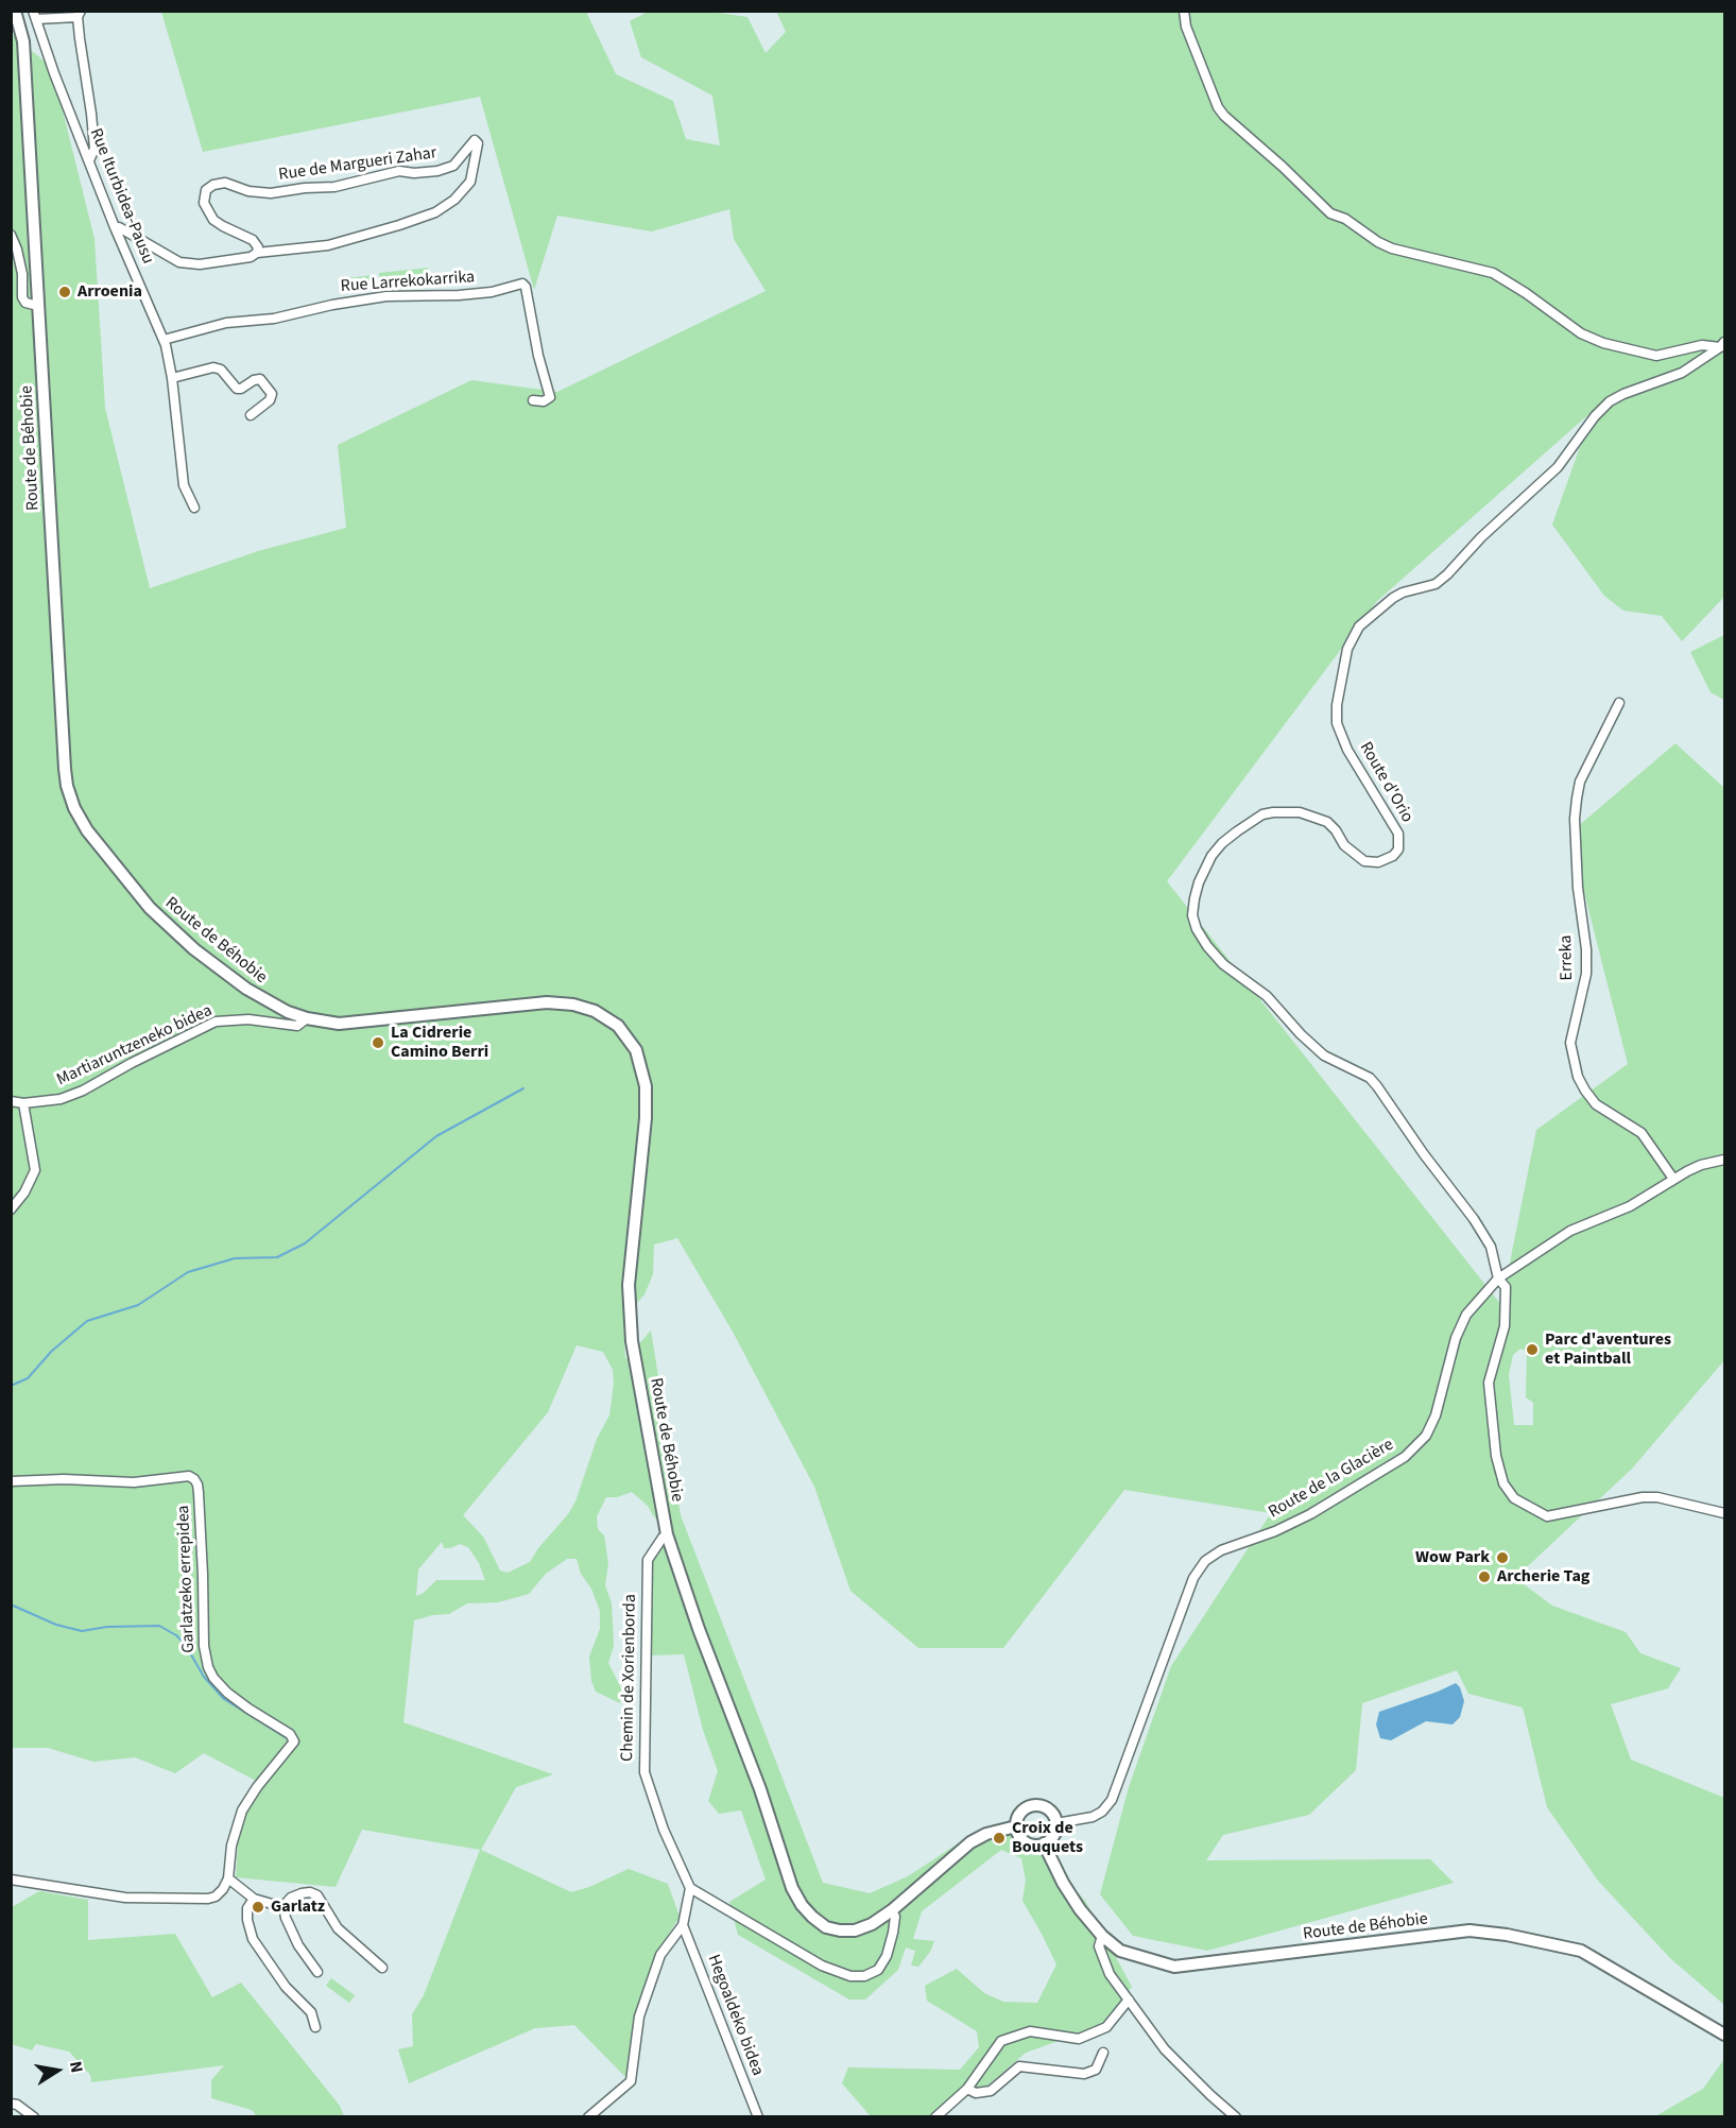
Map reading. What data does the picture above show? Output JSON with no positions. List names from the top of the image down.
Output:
{
  "streets": {
    "main road": ["Route de Béhobie"],
    "street": [
      "Rue de Margueri Zahar",
      "Rue Iturbidea-Pausu",
      "Rue Larrekokarrika",
      "Route d'Orio",
      "Erreka",
      "Martiaruntzeneko bidea",
      "Route de la Glacière",
      "Garlatzeko errepidea",
      "Chemin de Xorienborda",
      "Hegoaldeko bidea"
    ]
  },
  "crossings": [
    ["Rue de Margueri Zahar", "Rue Iturbidea-Pausu"],
    ["Rue Iturbidea-Pausu", "Rue Larrekokarrika"],
    ["Route de Béhobie", "Martiaruntzeneko bidea"],
    ["Route de Béhobie", "Route de la Glacière"],
    ["Route de Béhobie", "Chemin de Xorienborda"],
    ["Route d'Orio", "Route de la Glacière"],
    ["Erreka", "Route de la Glacière"]
  ],
  "places": [
    "Arroenia",
    "La Cidrerie Camino Berri",
    "Parc d'aventures et Paintball",
    "Wow Park",
    "Archerie Tag",
    "Croix de Bouquets",
    "Garlatz"
  ],
  "north": "right"
}
